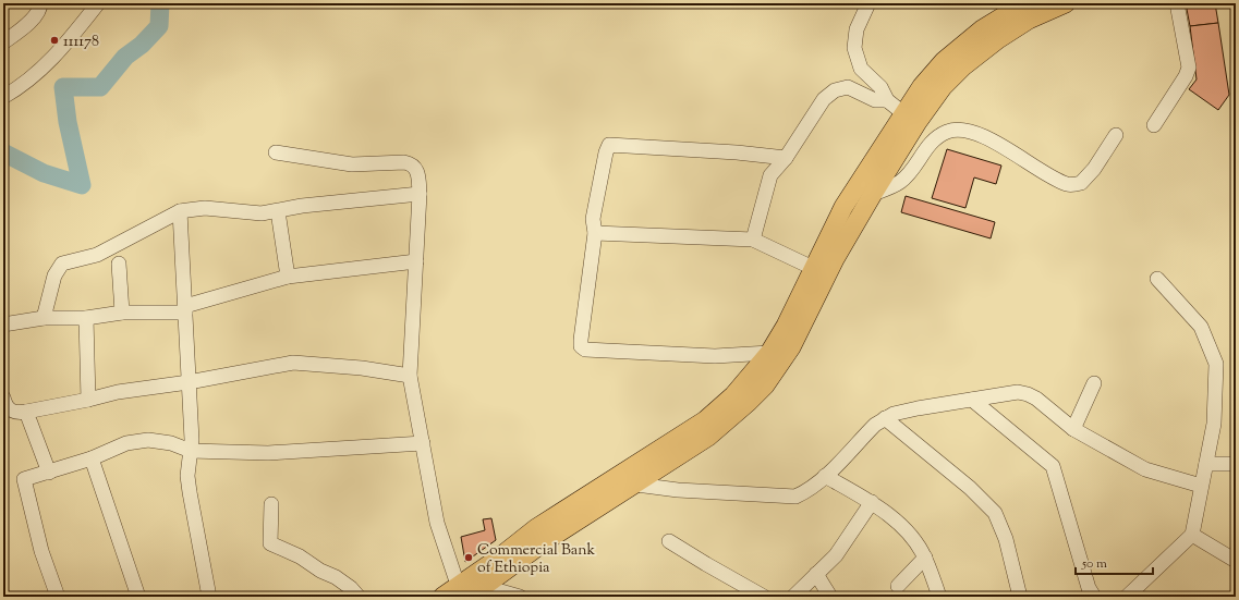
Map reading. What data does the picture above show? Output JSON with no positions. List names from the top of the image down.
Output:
{
  "places": ["111178", "Commercial Bank of Ethiopia"],
  "scale_bar": "50 m"
}
